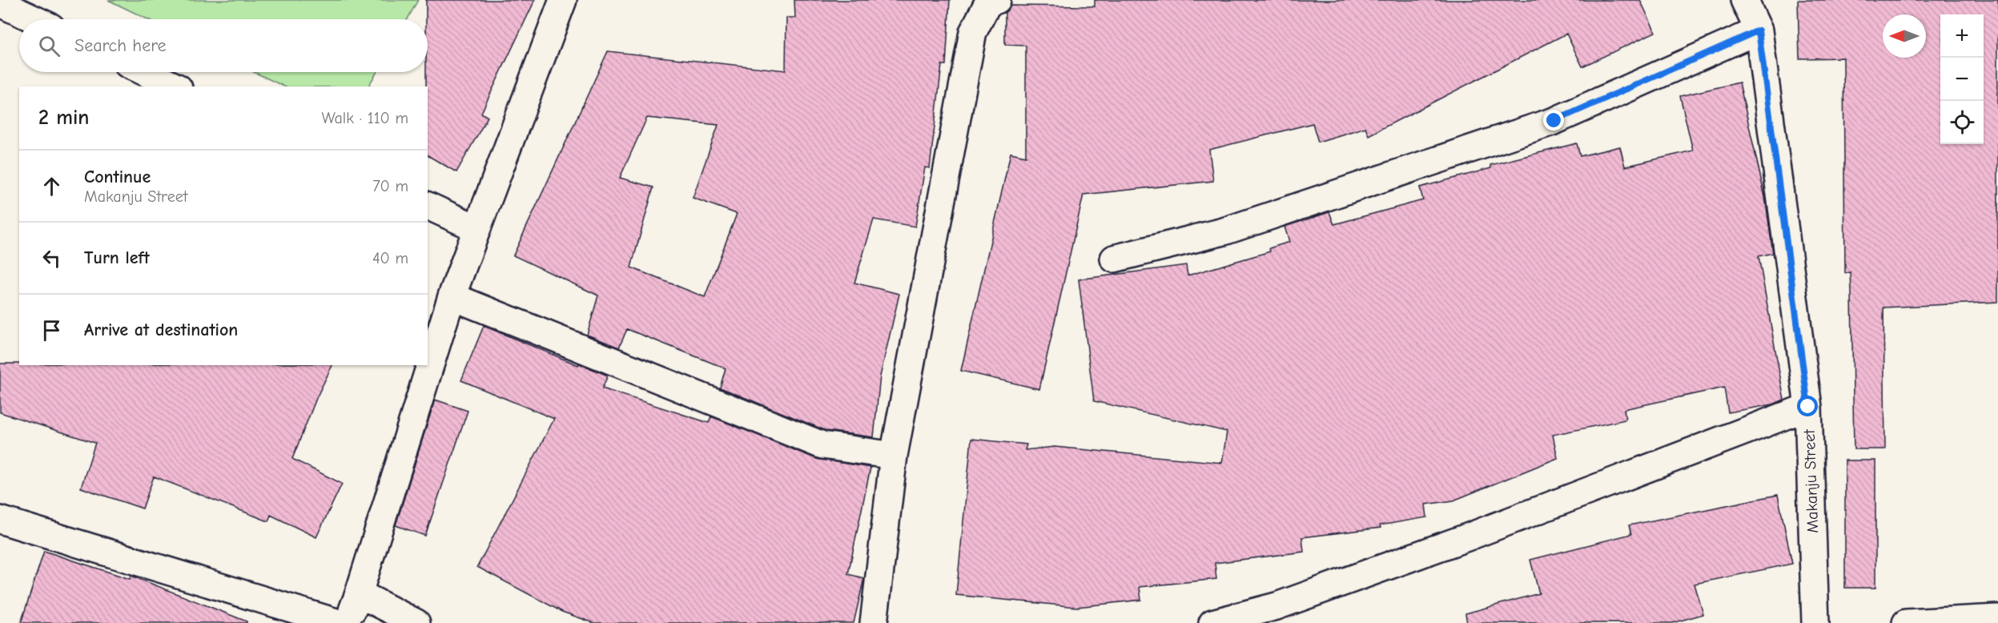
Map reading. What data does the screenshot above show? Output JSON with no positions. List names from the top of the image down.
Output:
{
  "streets": {
    "street": ["Makanju Street"]
  },
  "north": "left",
  "page": {
    "map_buttons": ["+", "−"],
    "search": "Search here",
    "heading": ["2 min", "Walk · 110 m"],
    "list": [
      ["Continue", "Makanju Street", "70 m"],
      ["Turn left", "40 m"],
      "Arrive at destination"
    ]
  }
}
